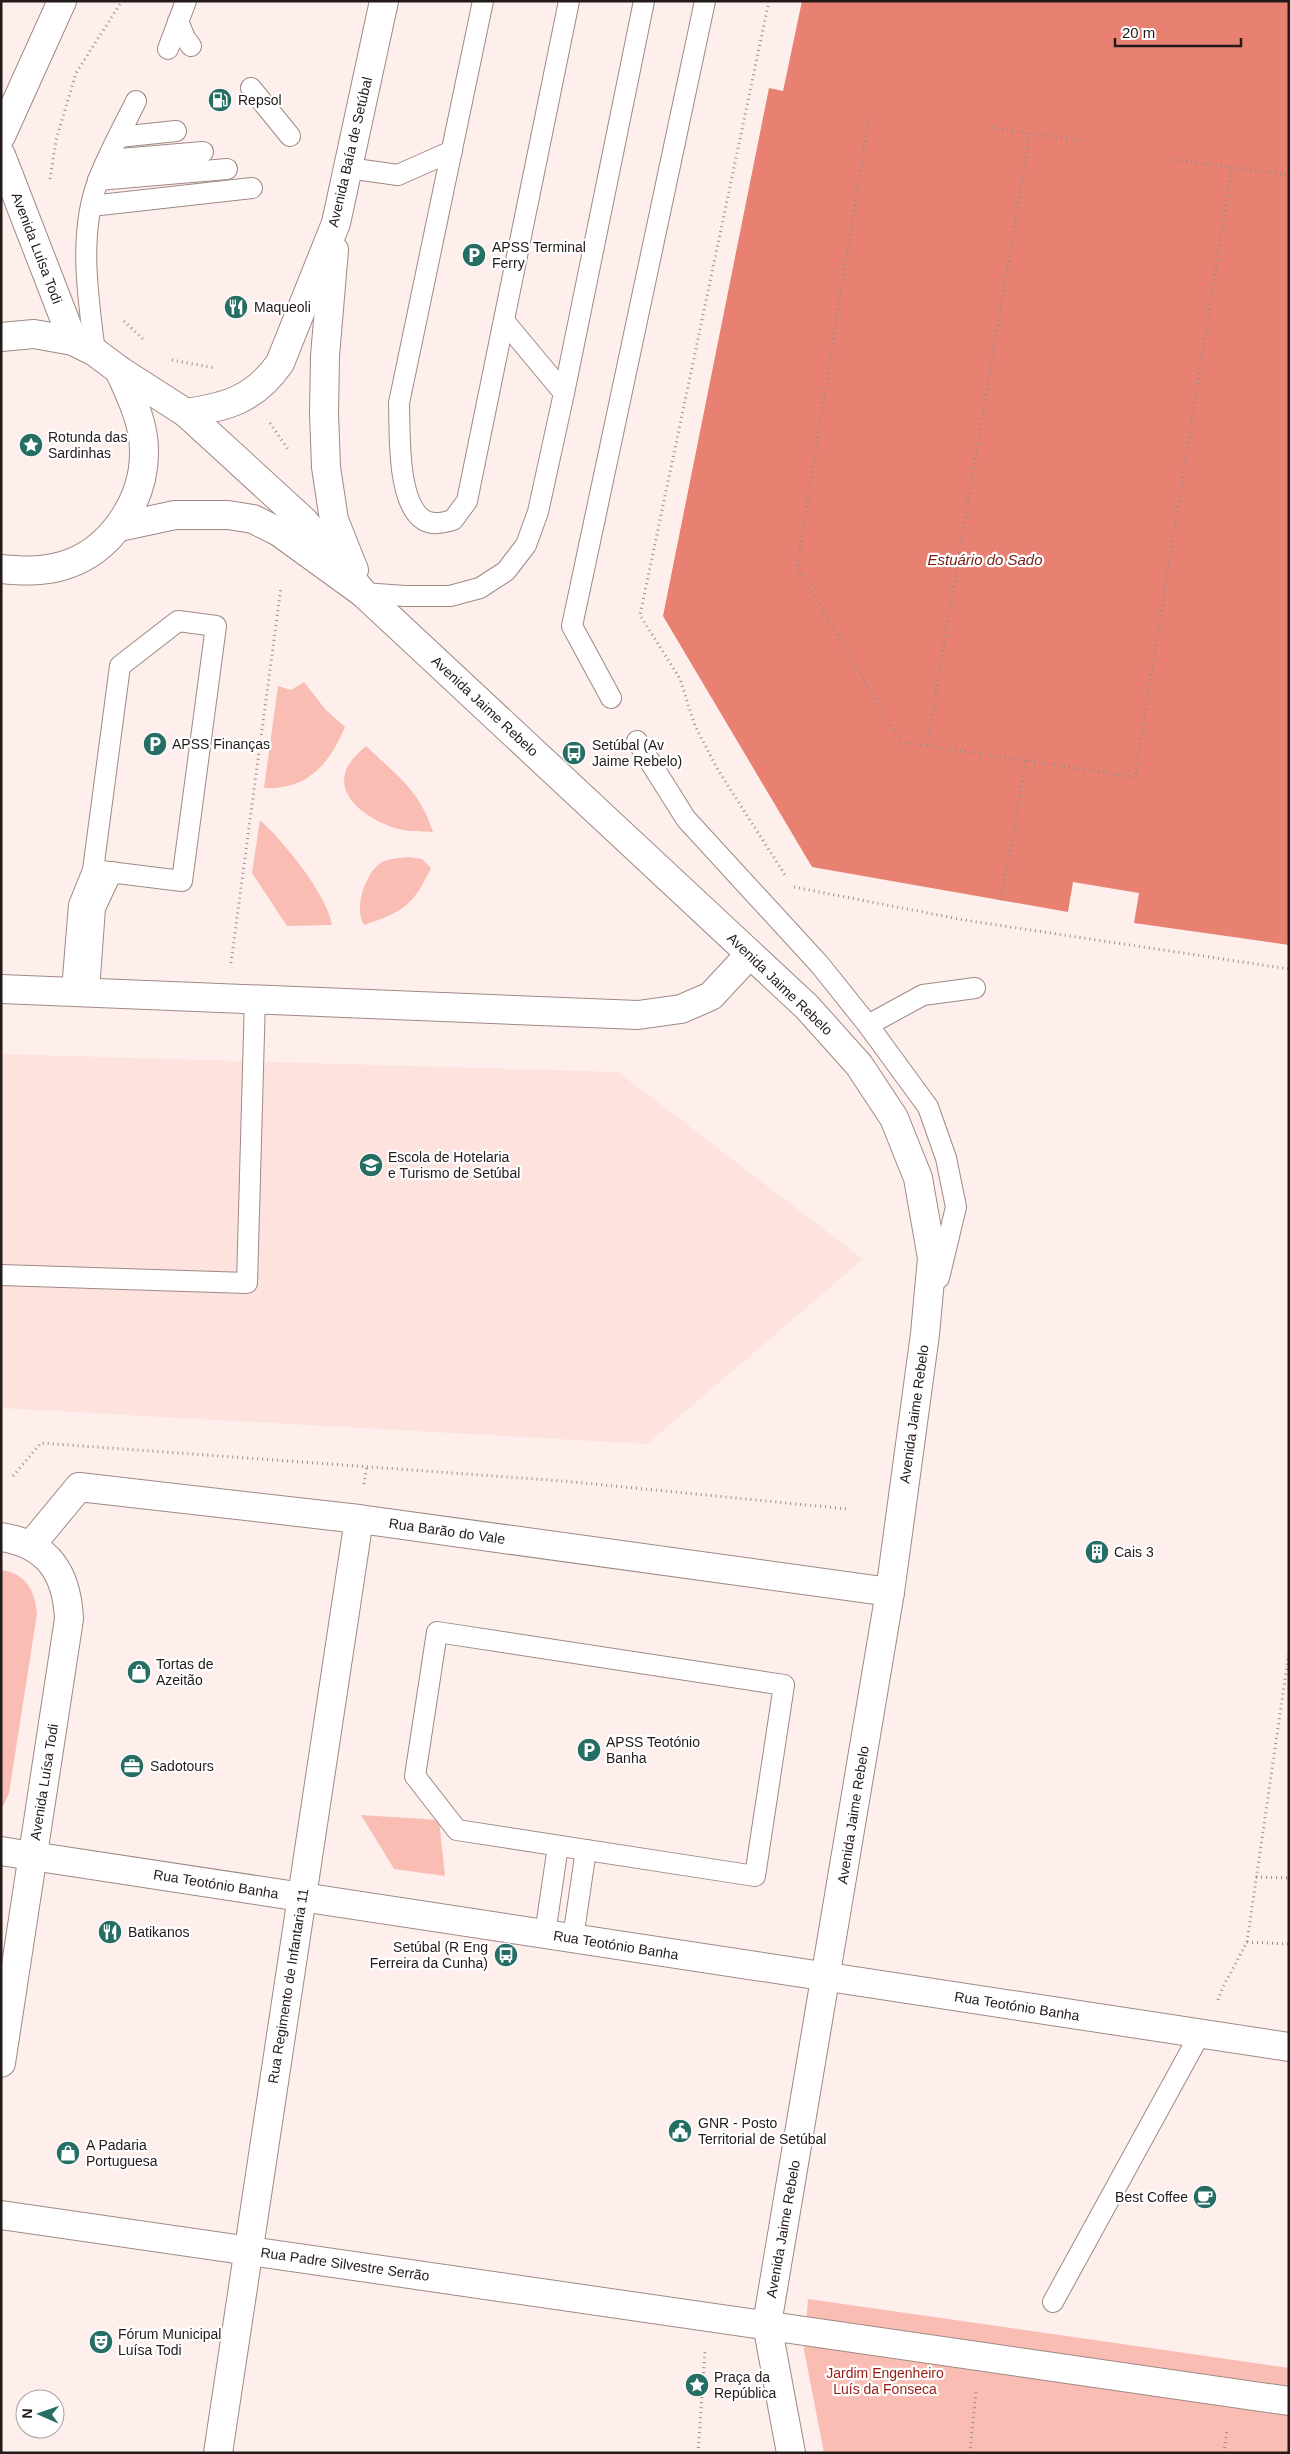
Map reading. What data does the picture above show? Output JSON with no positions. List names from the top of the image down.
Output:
{
  "streets": {
    "street": [
      "Avenida Baía de Setúbal",
      "Avenida Luísa Todi",
      "Avenida Jaime Rebelo",
      "Rua Barão do Vale",
      "Rua Teotónio Banha",
      "Rua Regimento de Infantaria 11",
      "Rua Padre Silvestre Serrão"
    ]
  },
  "crossings": [
    ["Avenida Baía de Setúbal", "Avenida Jaime Rebelo"],
    ["Avenida Luísa Todi", "Avenida Jaime Rebelo"],
    ["Avenida Luísa Todi", "Rua Barão do Vale"],
    ["Avenida Luísa Todi", "Rua Teotónio Banha"],
    ["Avenida Jaime Rebelo", "Rua Barão do Vale"],
    ["Avenida Jaime Rebelo", "Rua Teotónio Banha"],
    ["Avenida Jaime Rebelo", "Rua Padre Silvestre Serrão"],
    ["Rua Barão do Vale", "Rua Regimento de Infantaria 11"],
    ["Rua Teotónio Banha", "Rua Regimento de Infantaria 11"],
    ["Rua Regimento de Infantaria 11", "Rua Padre Silvestre Serrão"]
  ],
  "water": ["Estuário do Sado"],
  "parks": ["Jardim Engenheiro Luís da Fonseca"],
  "places": {
    "fuel station": ["Repsol"],
    "parking": ["APSS Terminal Ferry", "APSS Finanças", "APSS Teotónio Banha"],
    "restaurant": ["Maqueoli", "Batikanos"],
    "place": ["Rotunda das Sardinhas", "Praça da República"],
    "bus stop": ["Setúbal (Av Jaime Rebelo)", "Setúbal (R Eng Ferreira da Cunha)"],
    "school or university": ["Escola de Hotelaria e Turismo de Setúbal"],
    "building": ["Cais 3"],
    "shop": ["Tortas de Azeitão", "A Padaria Portuguesa"],
    "office": ["Sadotours"],
    "public building": ["GNR - Posto Territorial de Setúbal"],
    "cafe": ["Best Coffee"],
    "theatre": ["Fórum Municipal Luísa Todi"]
  },
  "scale_bar": "20 m",
  "north": "left"
}
